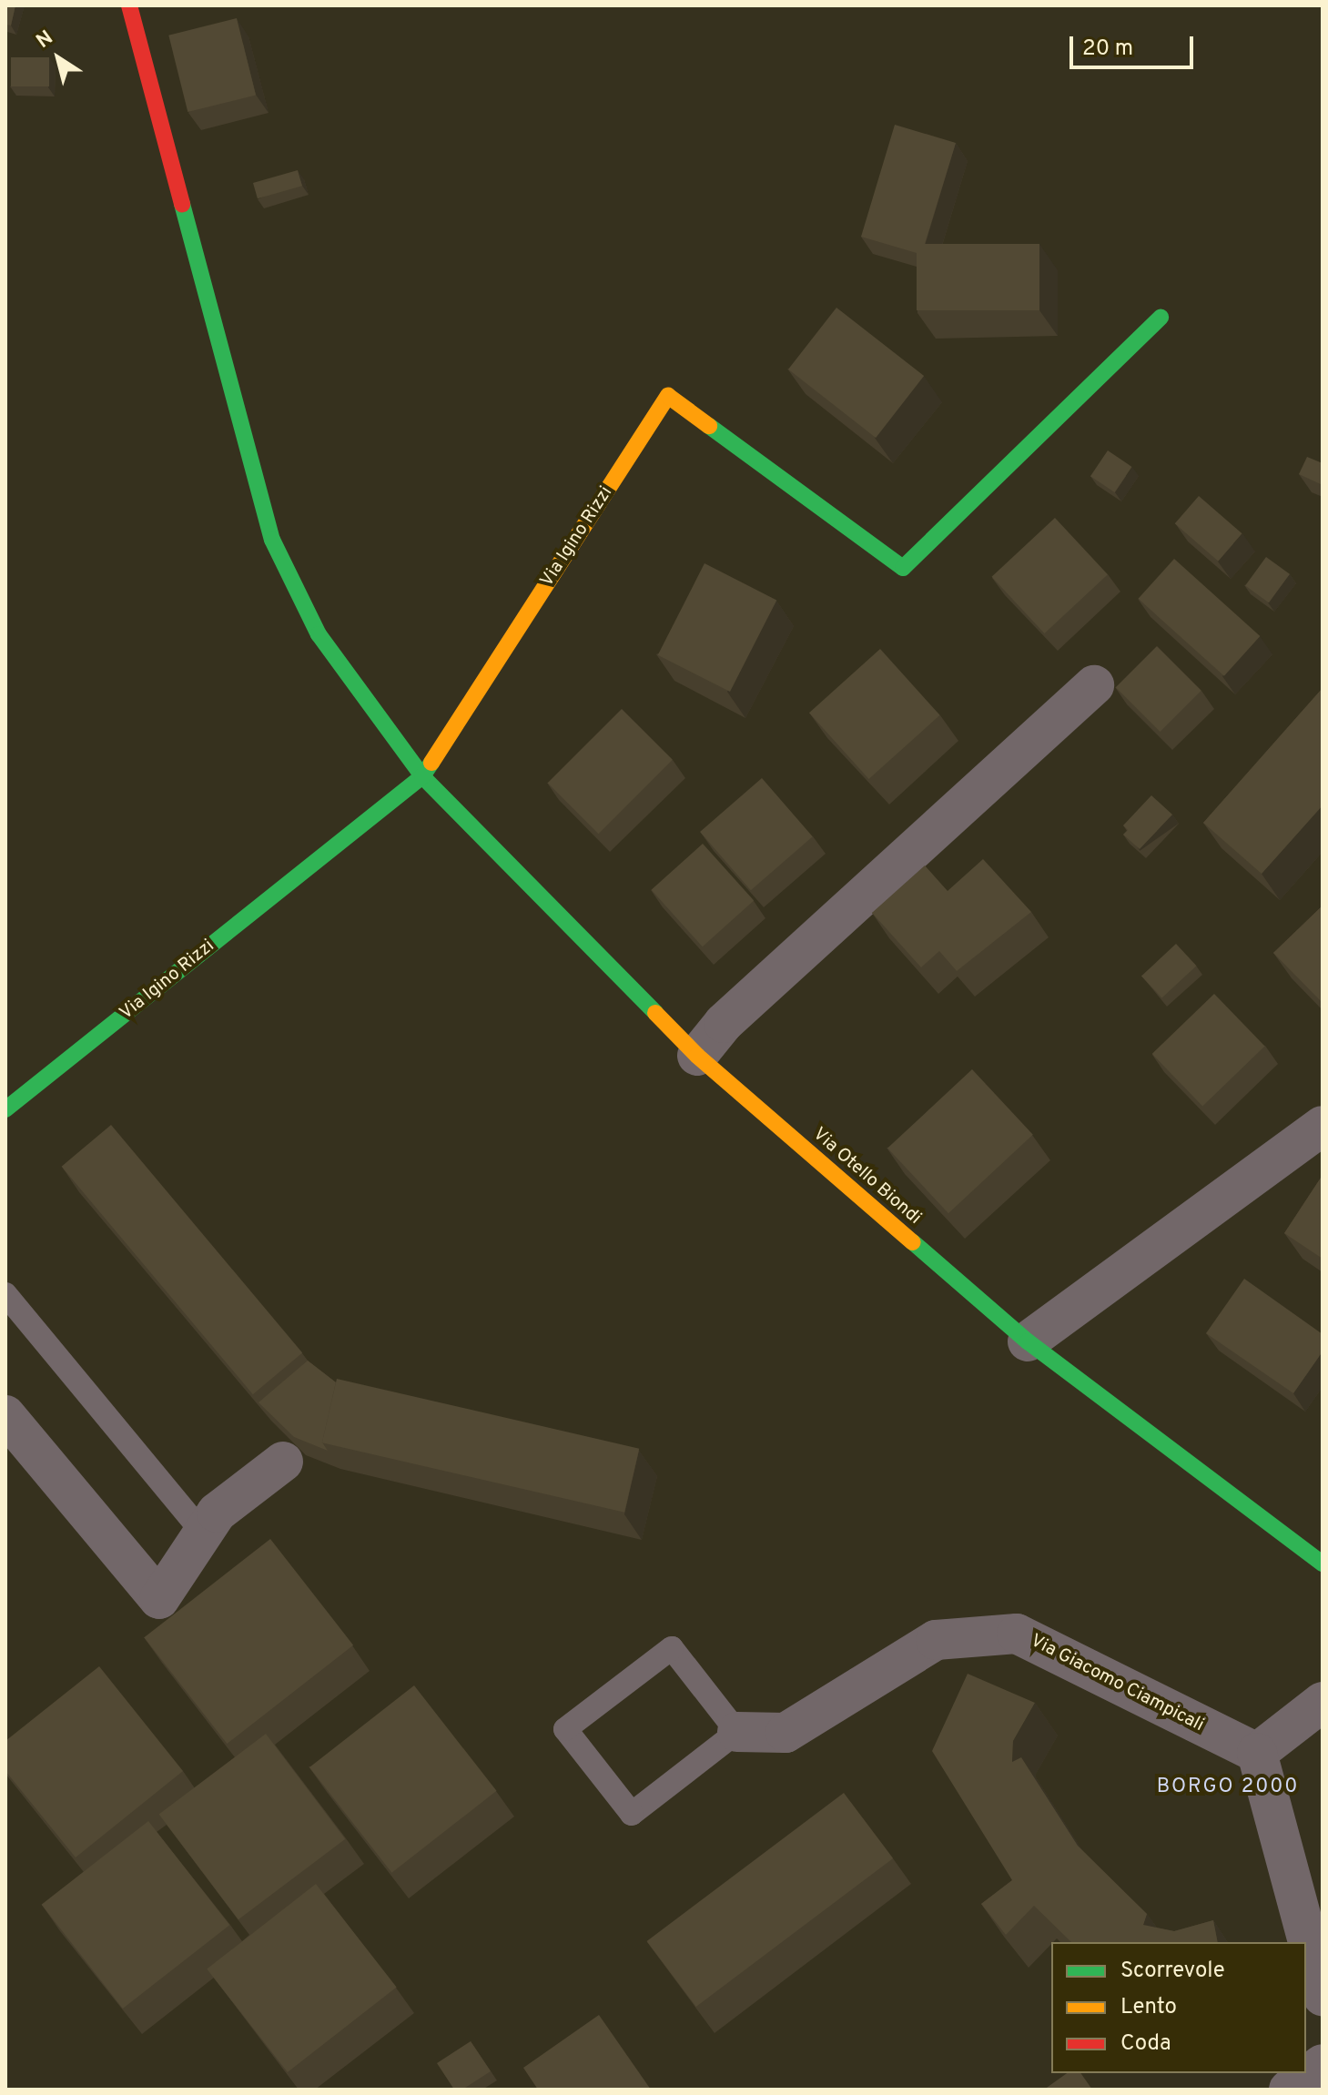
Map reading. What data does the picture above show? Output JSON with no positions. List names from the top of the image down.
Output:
{
  "streets": {
    "street": ["Via Igino Rizzi", "Via Otello Biondi", "Via Giacomo Ciampicali"]
  },
  "crossings": [
    ["Via Igino Rizzi", "Via Otello Biondi"]
  ],
  "districts": ["BORGO 2000"],
  "legend": ["Scorrevole", "Lento", "Coda"],
  "scale_bar": "20 m",
  "north": "top left"
}
